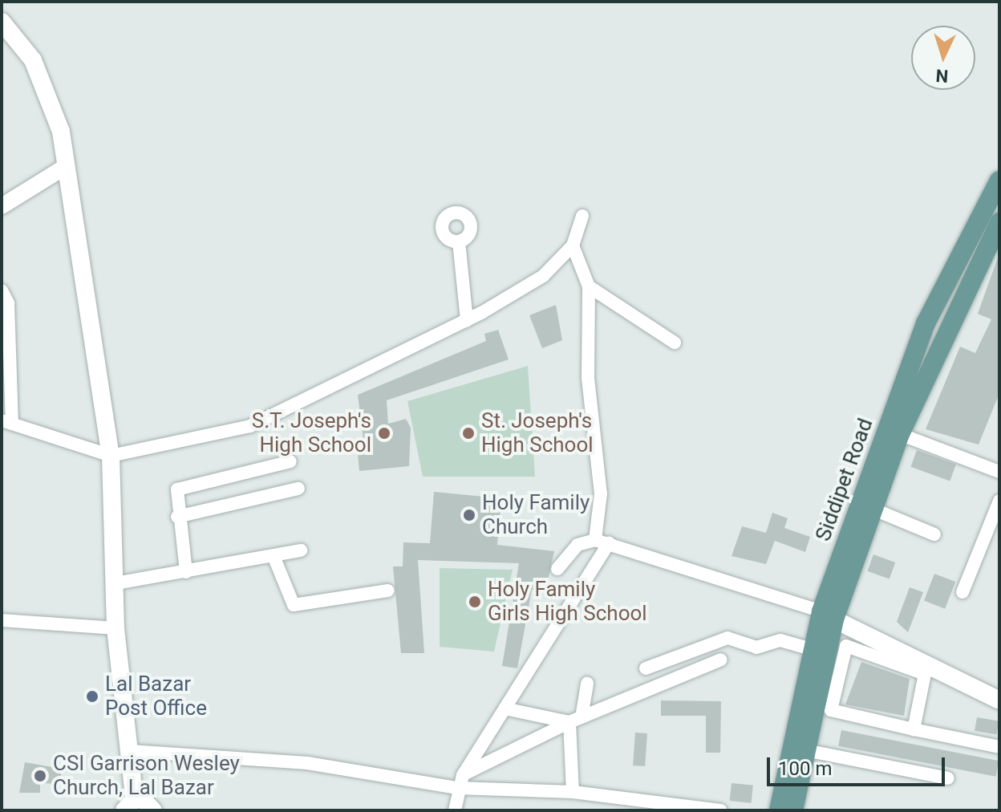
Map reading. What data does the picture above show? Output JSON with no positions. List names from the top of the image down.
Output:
{
  "streets": {
    "main road": ["Siddipet Road"]
  },
  "places": [
    "S.T. Joseph's High School",
    "St. Joseph's High School",
    "Holy Family Church",
    "Holy Family Girls High School",
    "Lal Bazar Post Office",
    "CSI Garrison Wesley Church, Lal Bazar"
  ],
  "scale_bar": "100 m",
  "north": "bottom"
}
